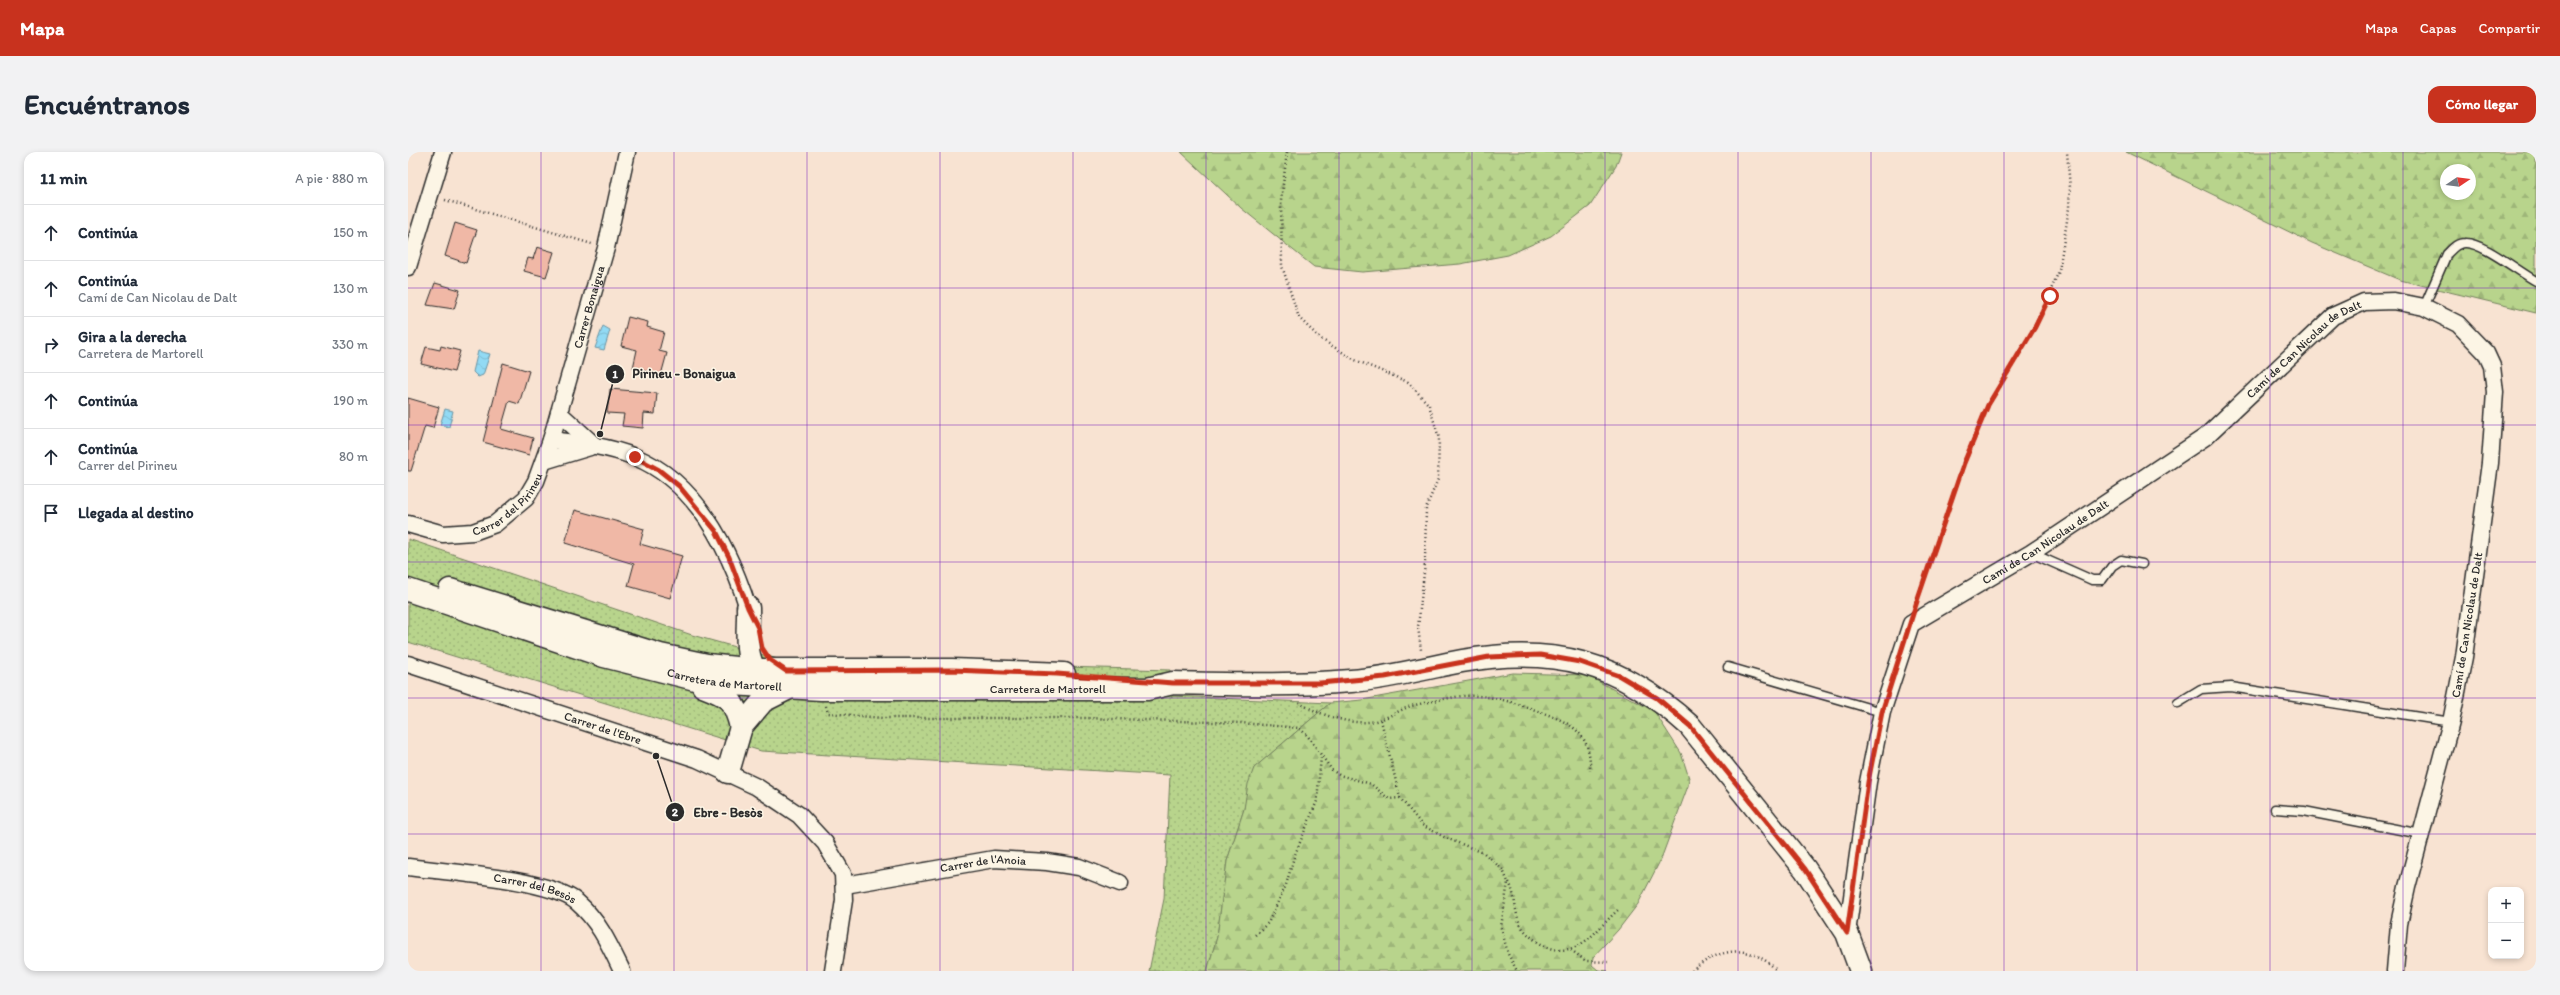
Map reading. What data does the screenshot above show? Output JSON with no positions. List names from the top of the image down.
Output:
{
  "streets": {
    "main road": ["Carretera de Martorell"],
    "street": [
      "Carrer Bonaigua",
      "Camí de Can Nicolau de Dalt",
      "Carrer del Pirineu",
      "Carrer de l'Ebre",
      "Carrer de l'Anoia",
      "Carrer del Besòs"
    ]
  },
  "crossings": [
    ["Carrer Bonaigua", "Carrer del Pirineu"],
    ["Carrer de l'Ebre", "Carrer de l'Anoia"]
  ],
  "places": ["Pirineu - Bonaigua", "Ebre - Besòs"],
  "north": "right",
  "page": {
    "header": "Mapa",
    "nav": ["Mapa", "Capas", "Compartir"],
    "buttons": "Cómo llegar",
    "title": "Encuéntranos",
    "heading": ["11 min", "A pie · 880 m"],
    "list": [
      ["Continúa", "150 m"],
      ["Continúa", "Camí de Can Nicolau de Dalt", "130 m"],
      ["Gira a la derecha", "Carretera de Martorell", "330 m"],
      ["Continúa", "190 m"],
      ["Continúa", "Carrer del Pirineu", "80 m"],
      "Llegada al destino"
    ],
    "map_buttons": ["+", "−"]
  }
}
